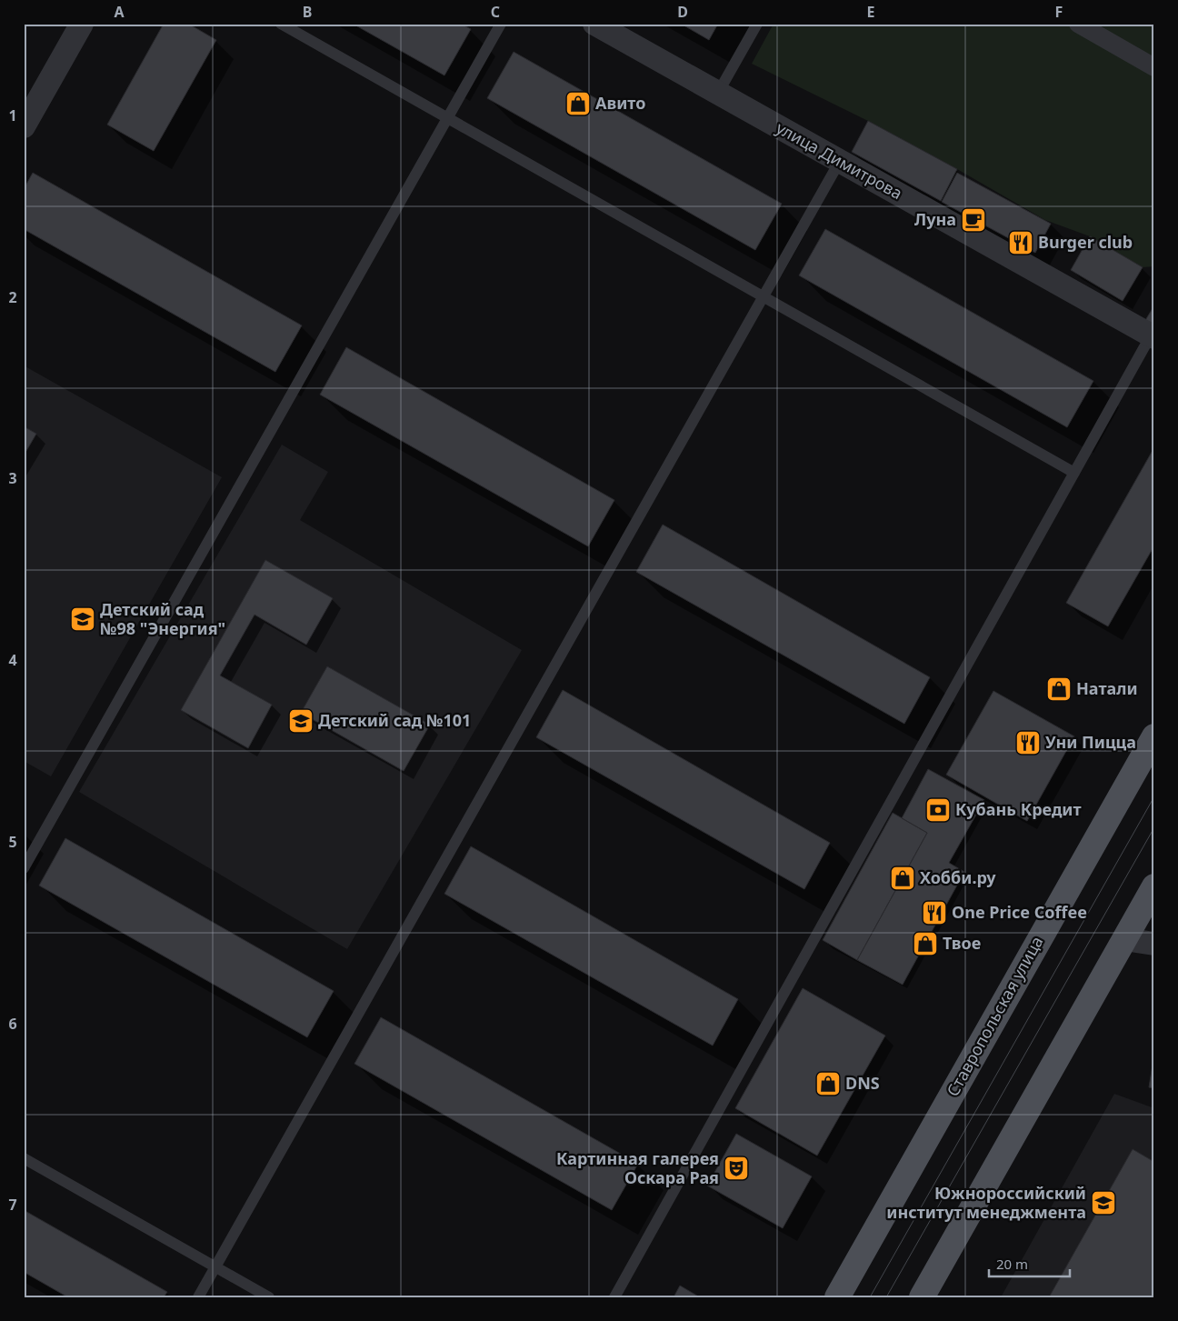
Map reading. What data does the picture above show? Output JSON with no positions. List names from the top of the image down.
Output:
{
  "streets": {
    "main road": ["Ставропольская улица"],
    "street": ["улица Димитрова"]
  },
  "places": {
    "shop": [
      "Авито",
      "Натали",
      "Хобби.ру",
      "Твое",
      "DNS"
    ],
    "cafe": ["Луна"],
    "restaurant": ["Burger club", "Уни Пицца", "One Price Coffee"],
    "school or university": ["Детский сад №98 \"Энергия\"", "Детский сад №101", "Южнороссийский институт менеджмента"],
    "bank": ["Кубань Кредит"],
    "theatre": ["Картинная галерея Оскара Рая"]
  },
  "scale_bar": "20 m",
  "grid": {
    "columns": [
      "A",
      "B",
      "C",
      "D",
      "E",
      "F"
    ],
    "rows": [
      "1",
      "2",
      "3",
      "4",
      "5",
      "6",
      "7"
    ]
  }
}
